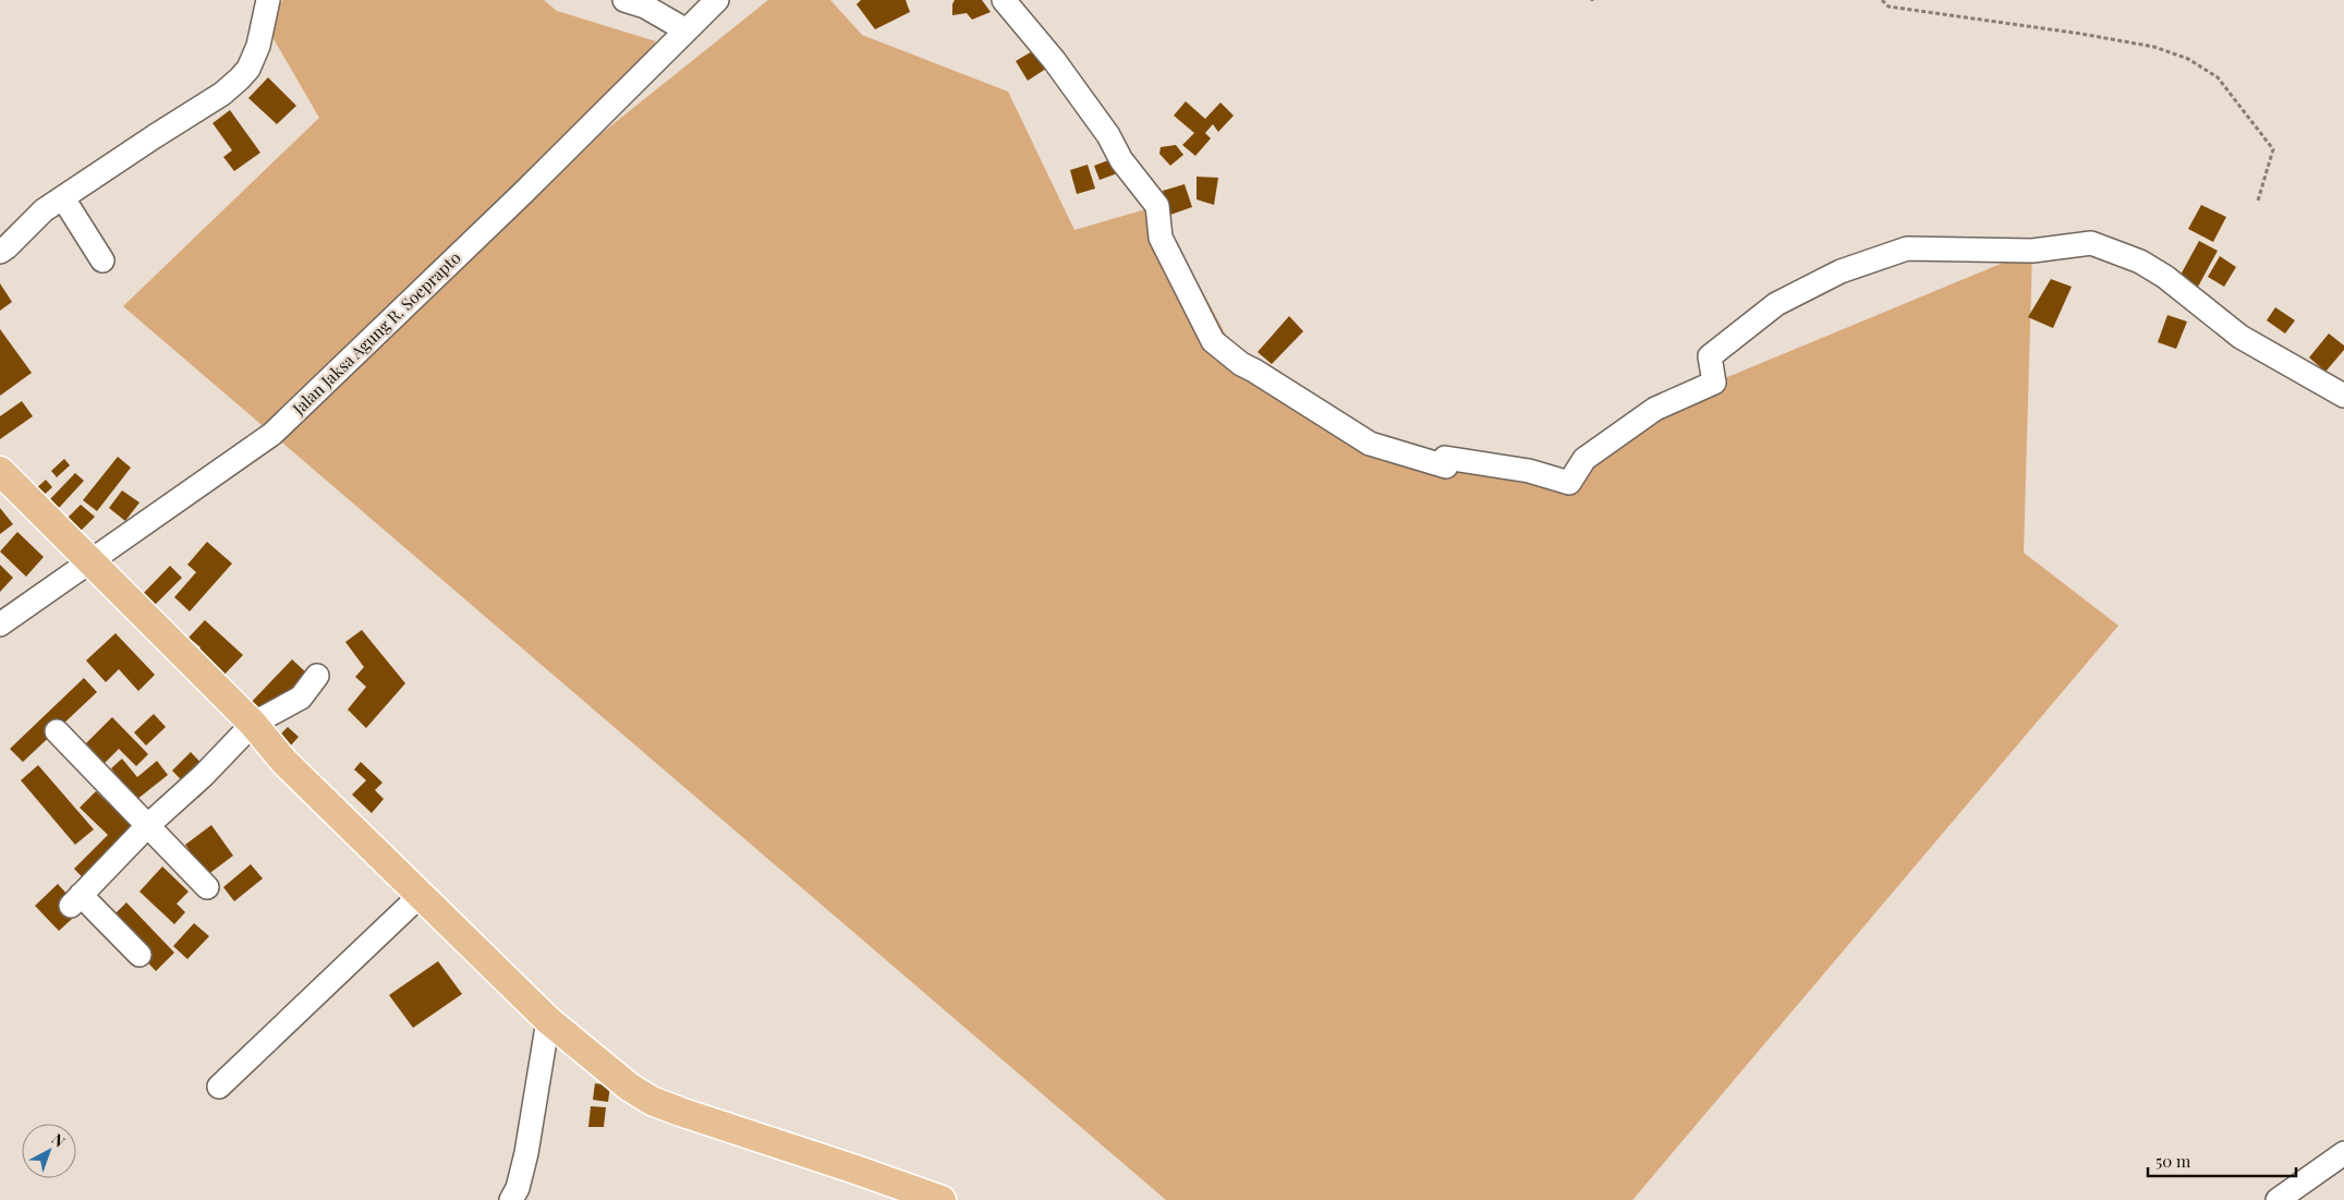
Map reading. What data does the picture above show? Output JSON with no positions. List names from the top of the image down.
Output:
{
  "streets": {
    "street": ["Jalan Jaksa Agung R. Soeprapto"]
  },
  "scale_bar": "50 m",
  "north": "top right"
}
